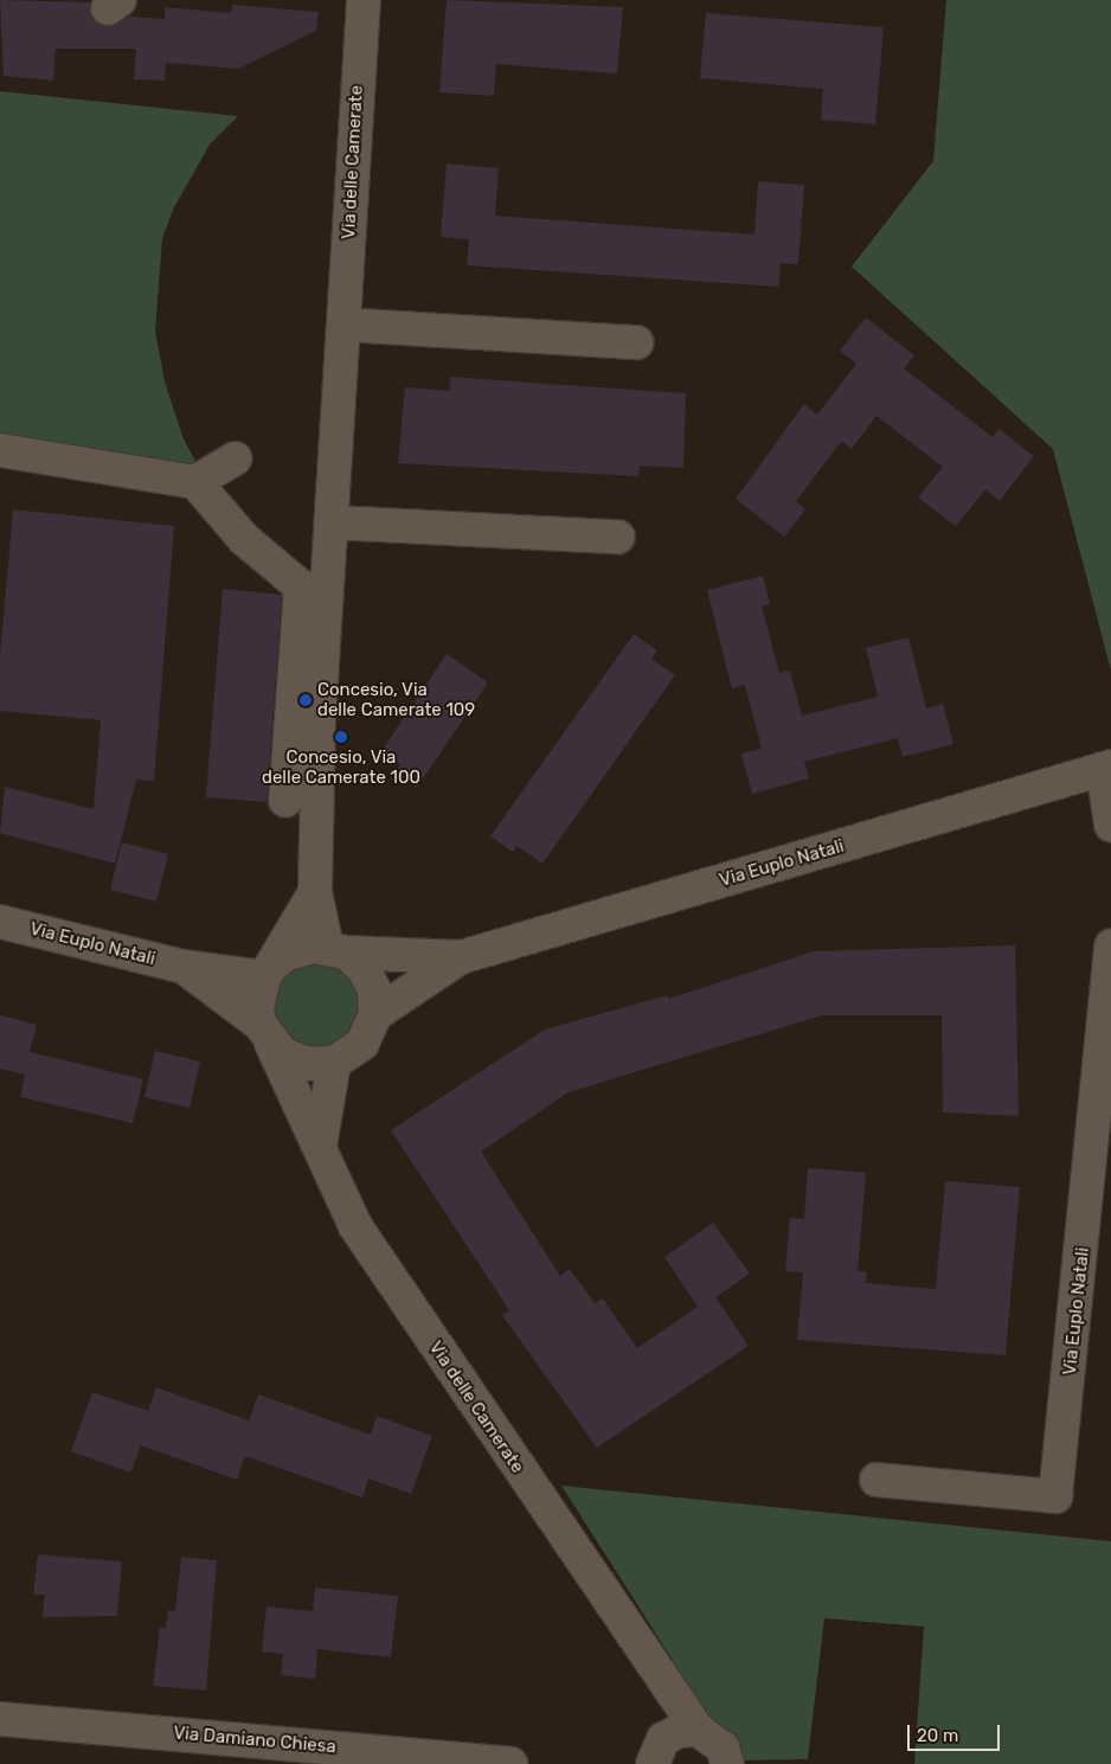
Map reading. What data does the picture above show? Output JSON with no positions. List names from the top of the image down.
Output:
{
  "streets": {
    "street": ["Via delle Camerate", "Via Euplo Natali", "Via Damiano Chiesa"]
  },
  "crossings": [
    ["Via delle Camerate", "Via Euplo Natali"]
  ],
  "places": ["Concesio, Via delle Camerate 109", "Concesio, Via delle Camerate 100"],
  "scale_bar": "20 m"
}
